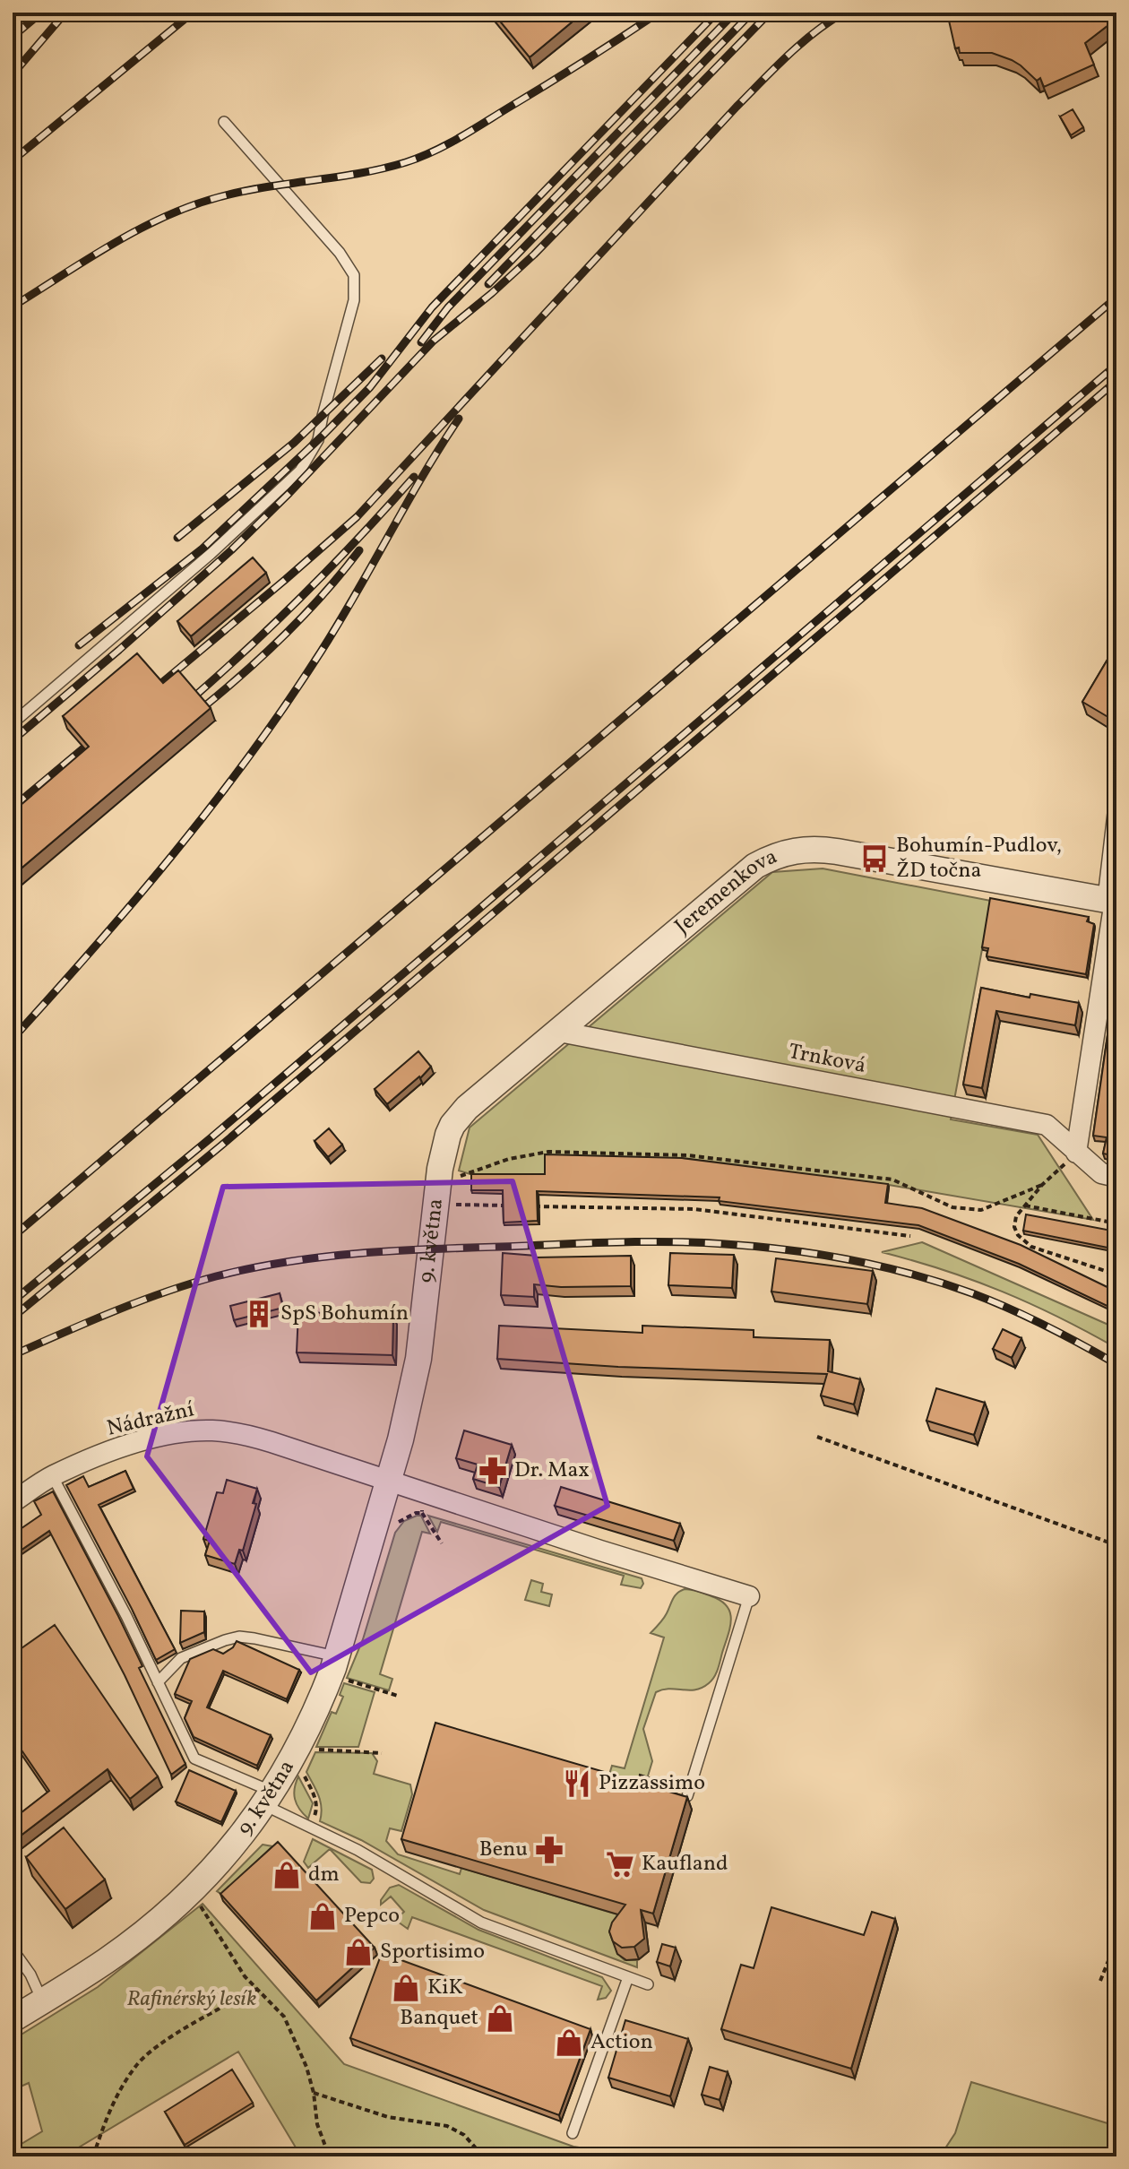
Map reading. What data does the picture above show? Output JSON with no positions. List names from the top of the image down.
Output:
{
  "streets": {
    "street": [
      "Jeremenkova",
      "Trnková",
      "9. května",
      "Nádražní"
    ]
  },
  "crossings": [
    ["Jeremenkova", "Trnková"],
    ["Jeremenkova", "9. května"],
    ["9. května", "Nádražní"]
  ],
  "parks": ["Rafinérský lesík"],
  "places": {
    "bus stop": ["Bohumín-Pudlov, ŽD točna"],
    "building": ["SpS Bohumín"],
    "pharmacy": ["Dr. Max", "Benu"],
    "restaurant": ["Pizzassimo"],
    "supermarket": ["Kaufland"],
    "shop": [
      "dm",
      "Pepco",
      "Sportisimo",
      "KiK",
      "Banquet",
      "Action"
    ]
  }
}
